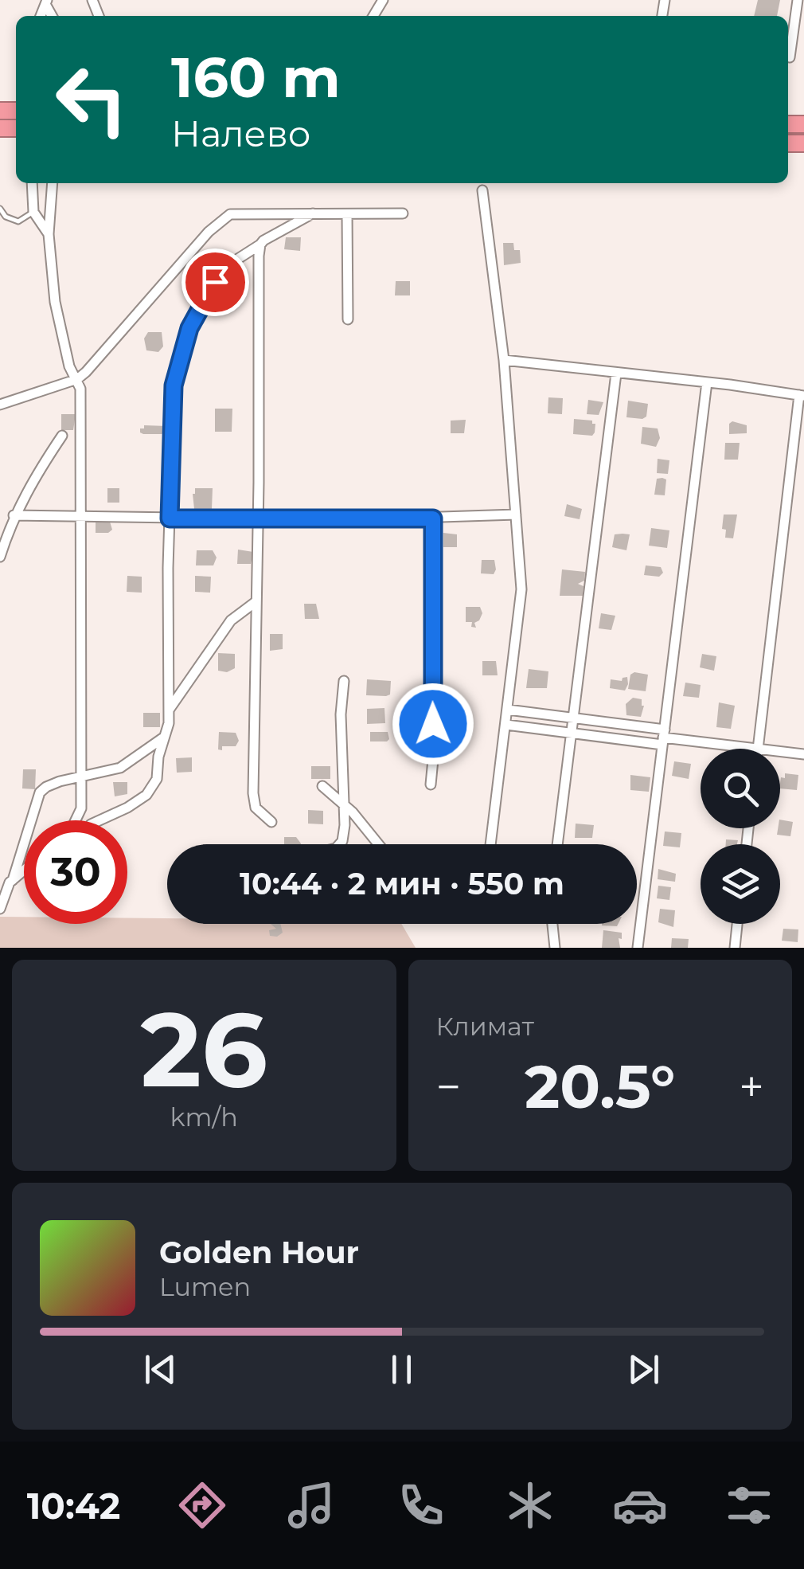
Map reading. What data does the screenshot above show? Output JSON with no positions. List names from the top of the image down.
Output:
{
  "page": {
    "turn": ["160 m", "Налево"],
    "limit": "30",
    "trip": "10:44 · 2 мин · 550 m",
    "tile": [
      ["26", "km/h"],
      "Климат"
    ],
    "heat": ["−", "20.5°", "+"],
    "song": ["Golden Hour", "Lumen"],
    "tabs": "10:42"
  }
}
